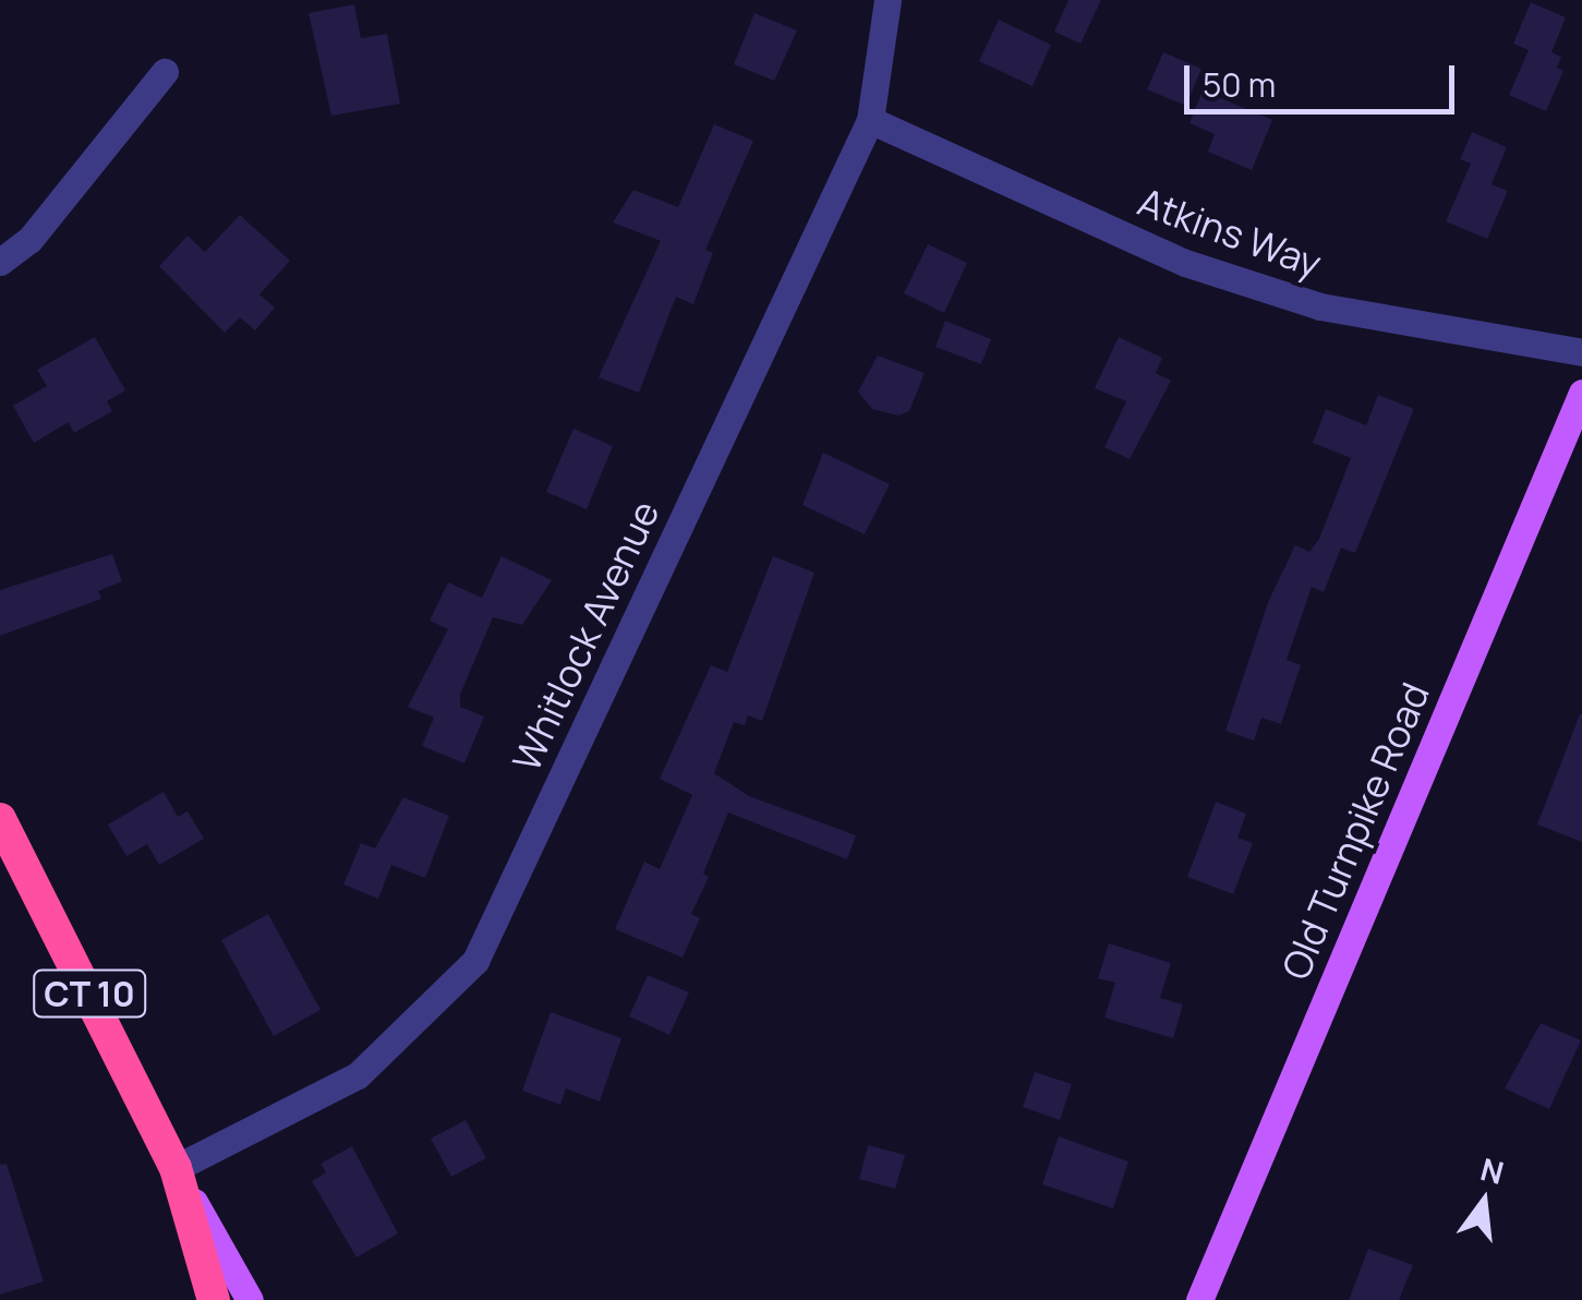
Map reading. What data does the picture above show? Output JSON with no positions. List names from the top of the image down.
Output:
{
  "streets": {
    "highway": ["CT 10"],
    "main road": ["Old Turnpike Road"],
    "street": ["Atkins Way", "Whitlock Avenue"]
  },
  "crossings": [
    ["Atkins Way", "Whitlock Avenue"],
    ["Whitlock Avenue", "CT 10"]
  ],
  "scale_bar": "50 m",
  "north": "top"
}
